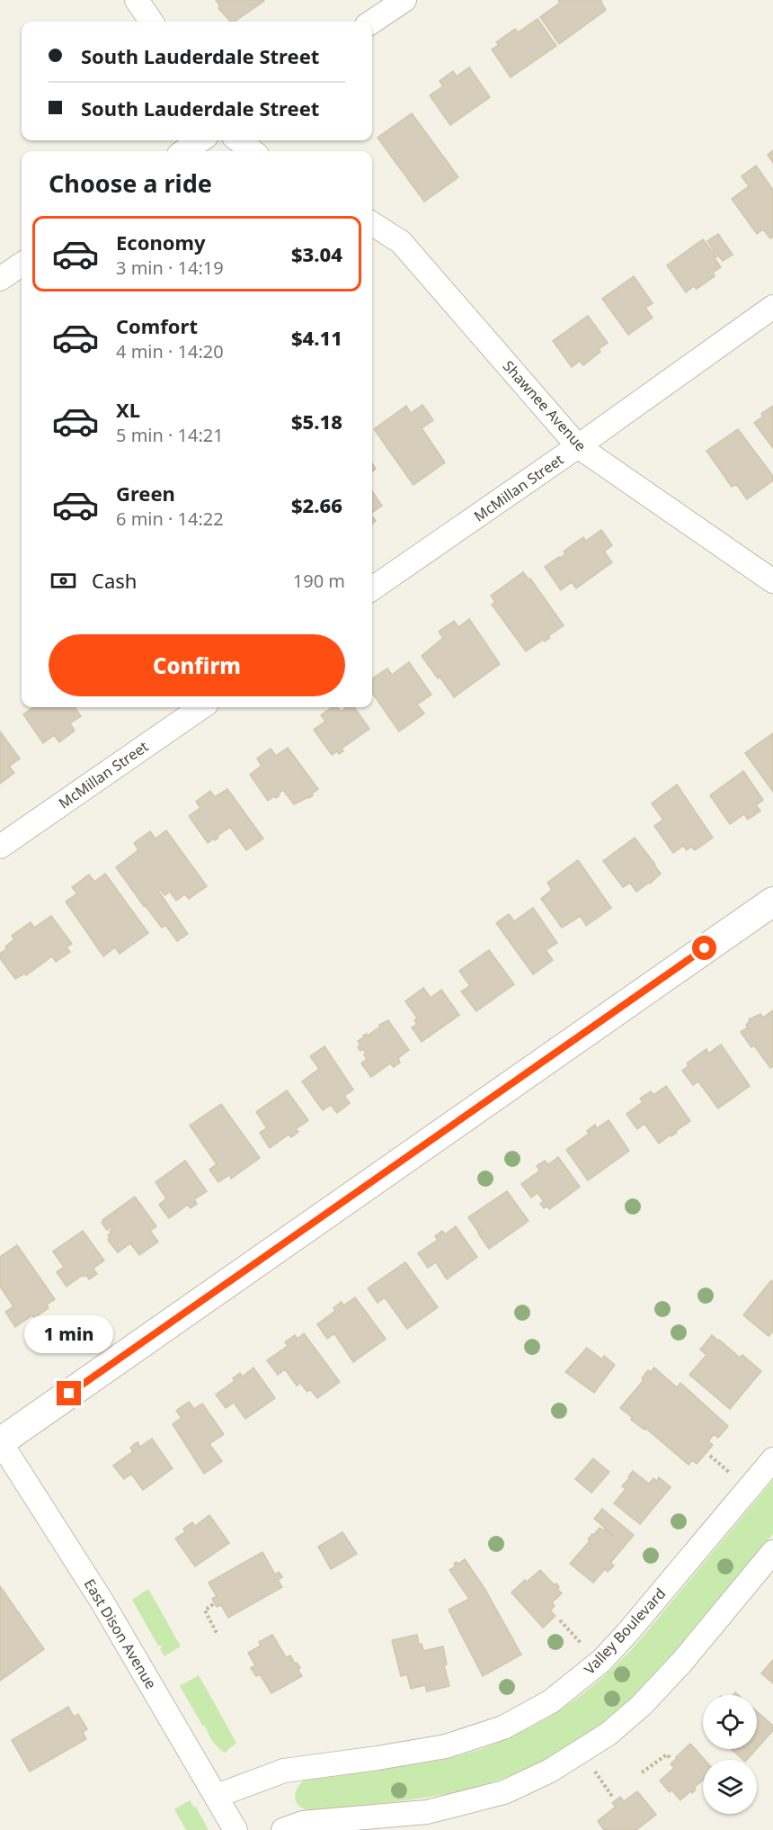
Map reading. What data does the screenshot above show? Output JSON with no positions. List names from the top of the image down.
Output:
{
  "streets": {
    "street": [
      "Shawnee Avenue",
      "McMillan Street",
      "Valley Boulevard",
      "East Dison Avenue"
    ]
  },
  "crossings": [
    ["Shawnee Avenue", "McMillan Street"],
    ["Valley Boulevard", "East Dison Avenue"]
  ],
  "page": {
    "banner": ["South Lauderdale Street", "South Lauderdale Street"],
    "heading": "Choose a ride",
    "list": [
      {
        "name": "Economy",
        "note": "3 min · 14:19",
        "value": "$3.04"
      },
      {
        "name": "Comfort",
        "note": "4 min · 14:20",
        "value": "$4.11"
      },
      {
        "name": "XL",
        "note": "5 min · 14:21",
        "value": "$5.18"
      },
      {
        "name": "Green",
        "note": "6 min · 14:22",
        "value": "$2.66"
      }
    ],
    "pay": ["Cash", "190 m"],
    "buttons": "Confirm",
    "bubble": "1 min"
  }
}
